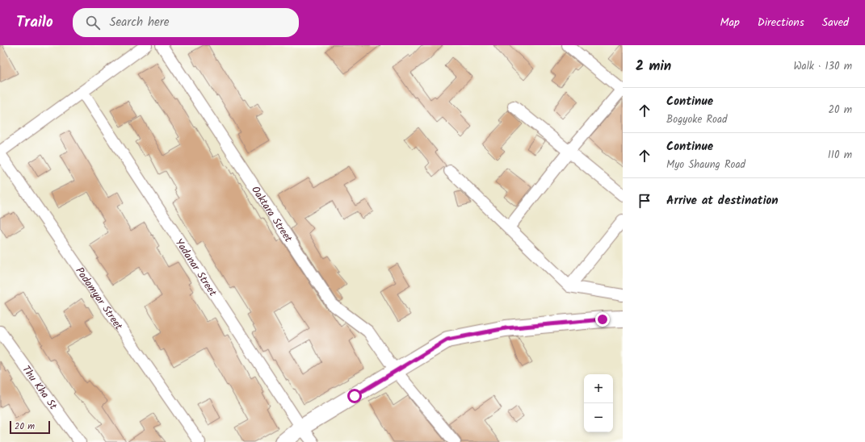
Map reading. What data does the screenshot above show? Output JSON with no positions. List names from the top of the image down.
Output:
{
  "streets": {
    "street": [
      "Oaktara Street",
      "Yadanar Street",
      "Padamyar Street",
      "Thu Kha St"
    ]
  },
  "scale_bar": "20 m",
  "page": {
    "header": "Trailo",
    "search": "Search here",
    "nav": ["Map", "Directions", "Saved"],
    "heading": ["2 min", "Walk · 130 m"],
    "list": [
      ["Continue", "Bogyoke Road", "20 m"],
      ["Continue", "Myo Shaung Road", "110 m"],
      "Arrive at destination"
    ],
    "map_buttons": ["+", "−"],
    "scale": "20 m"
  }
}
